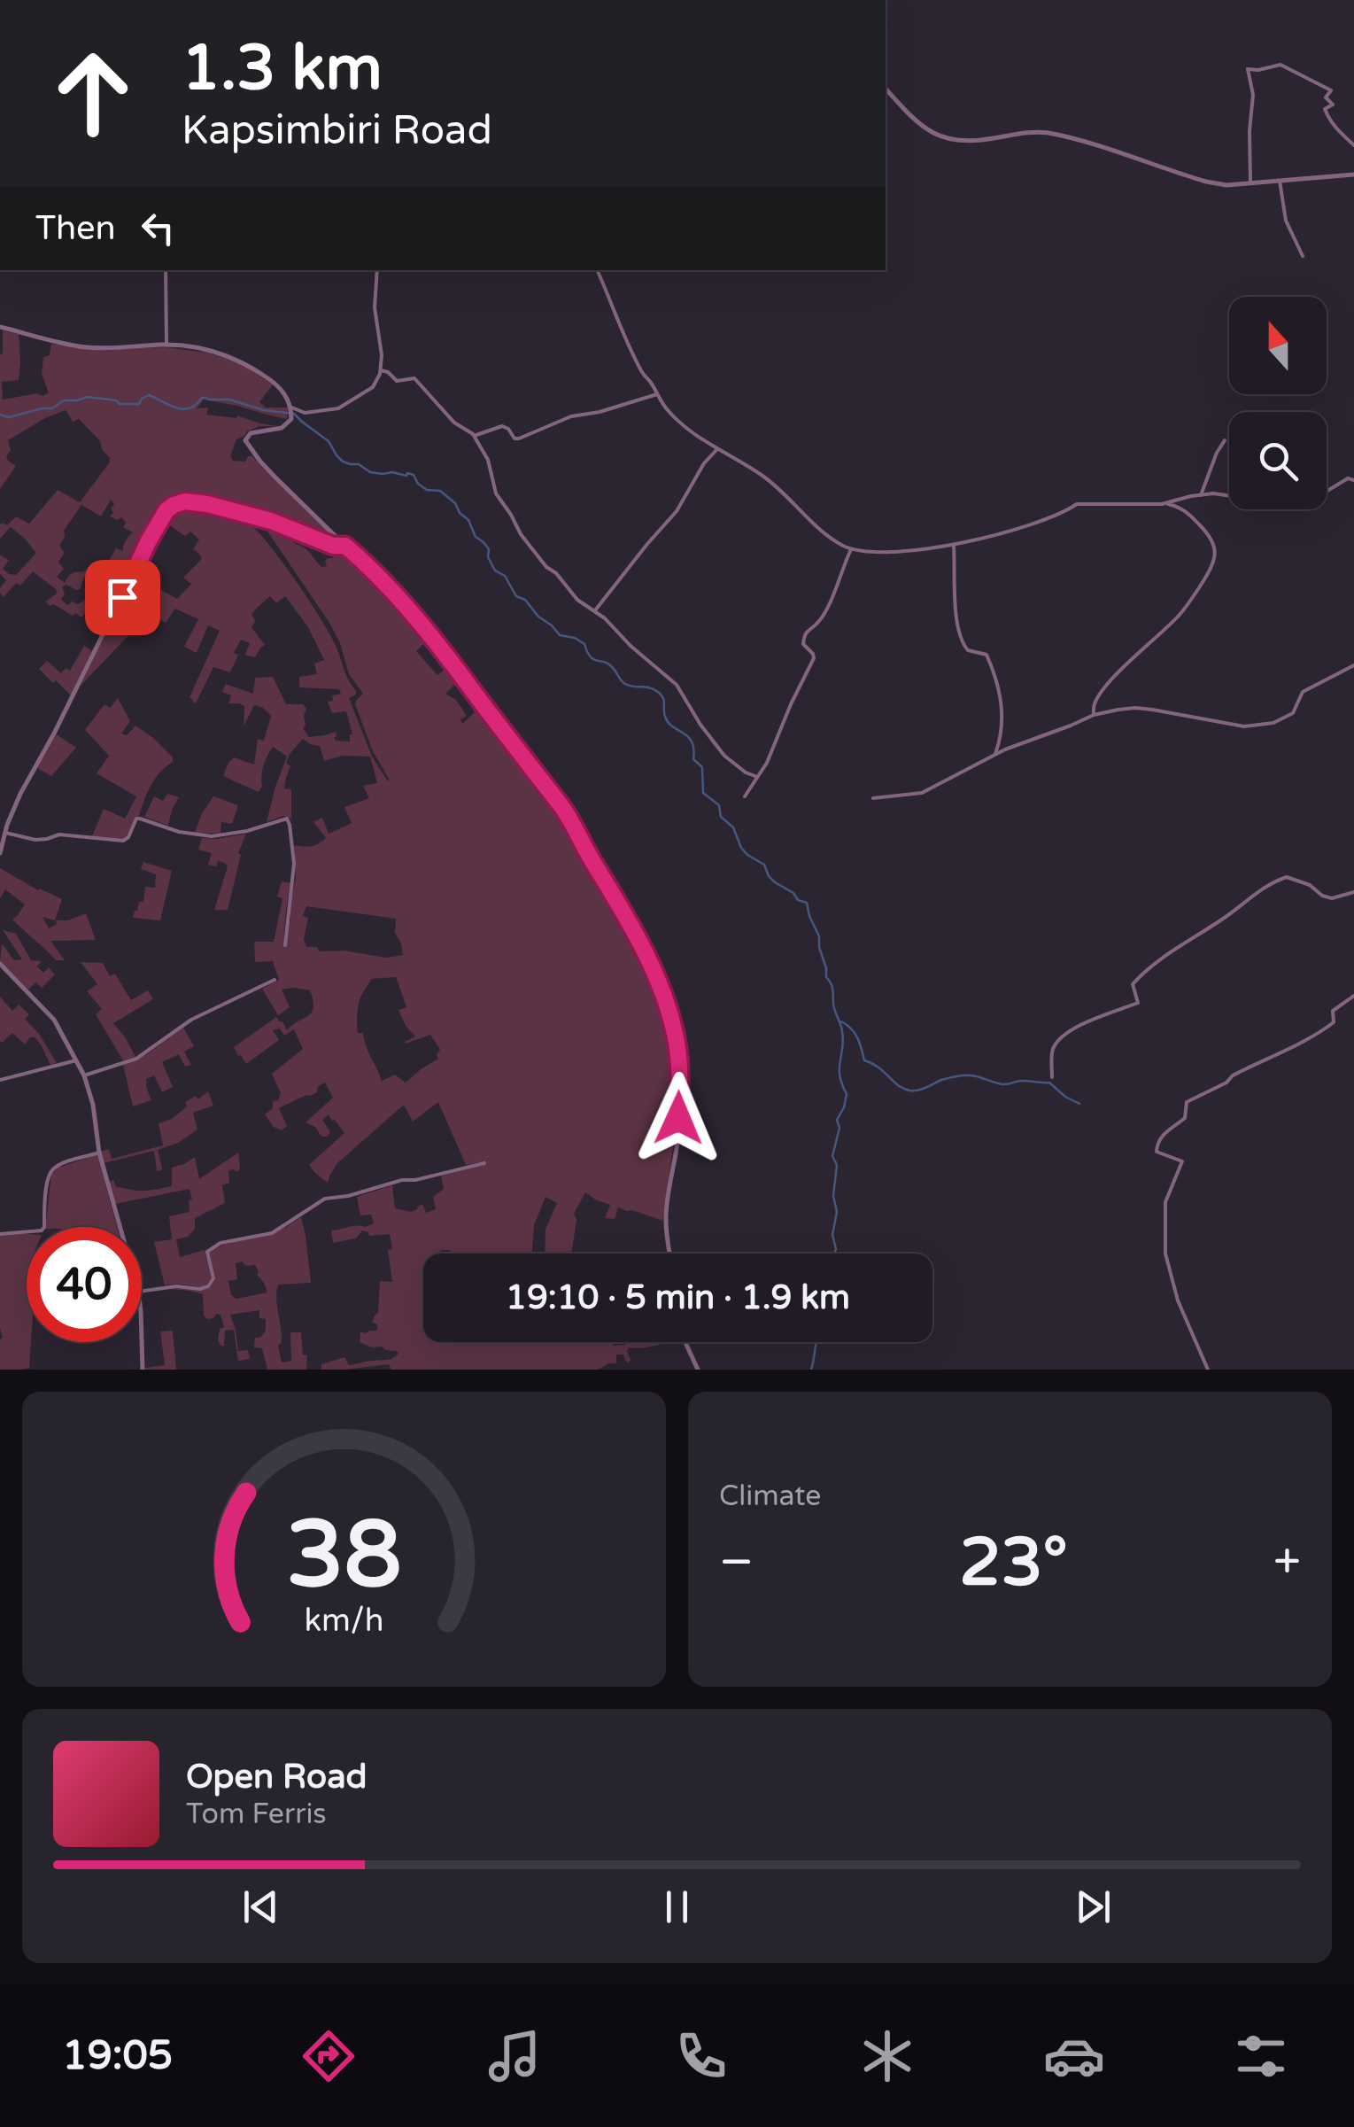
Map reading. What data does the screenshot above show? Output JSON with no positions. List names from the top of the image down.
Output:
{
  "north": "top",
  "page": {
    "turn": ["1.3 km", "Kapsimbiri Road"],
    "then": "Then",
    "limit": "40",
    "trip": "19:10 · 5 min · 1.9 km",
    "tile": "Climate",
    "heat": ["−", "23°", "+"],
    "song": ["Open Road", "Tom Ferris"],
    "tabs": "19:05",
    "gauge": ["38", "km/h"]
  }
}
